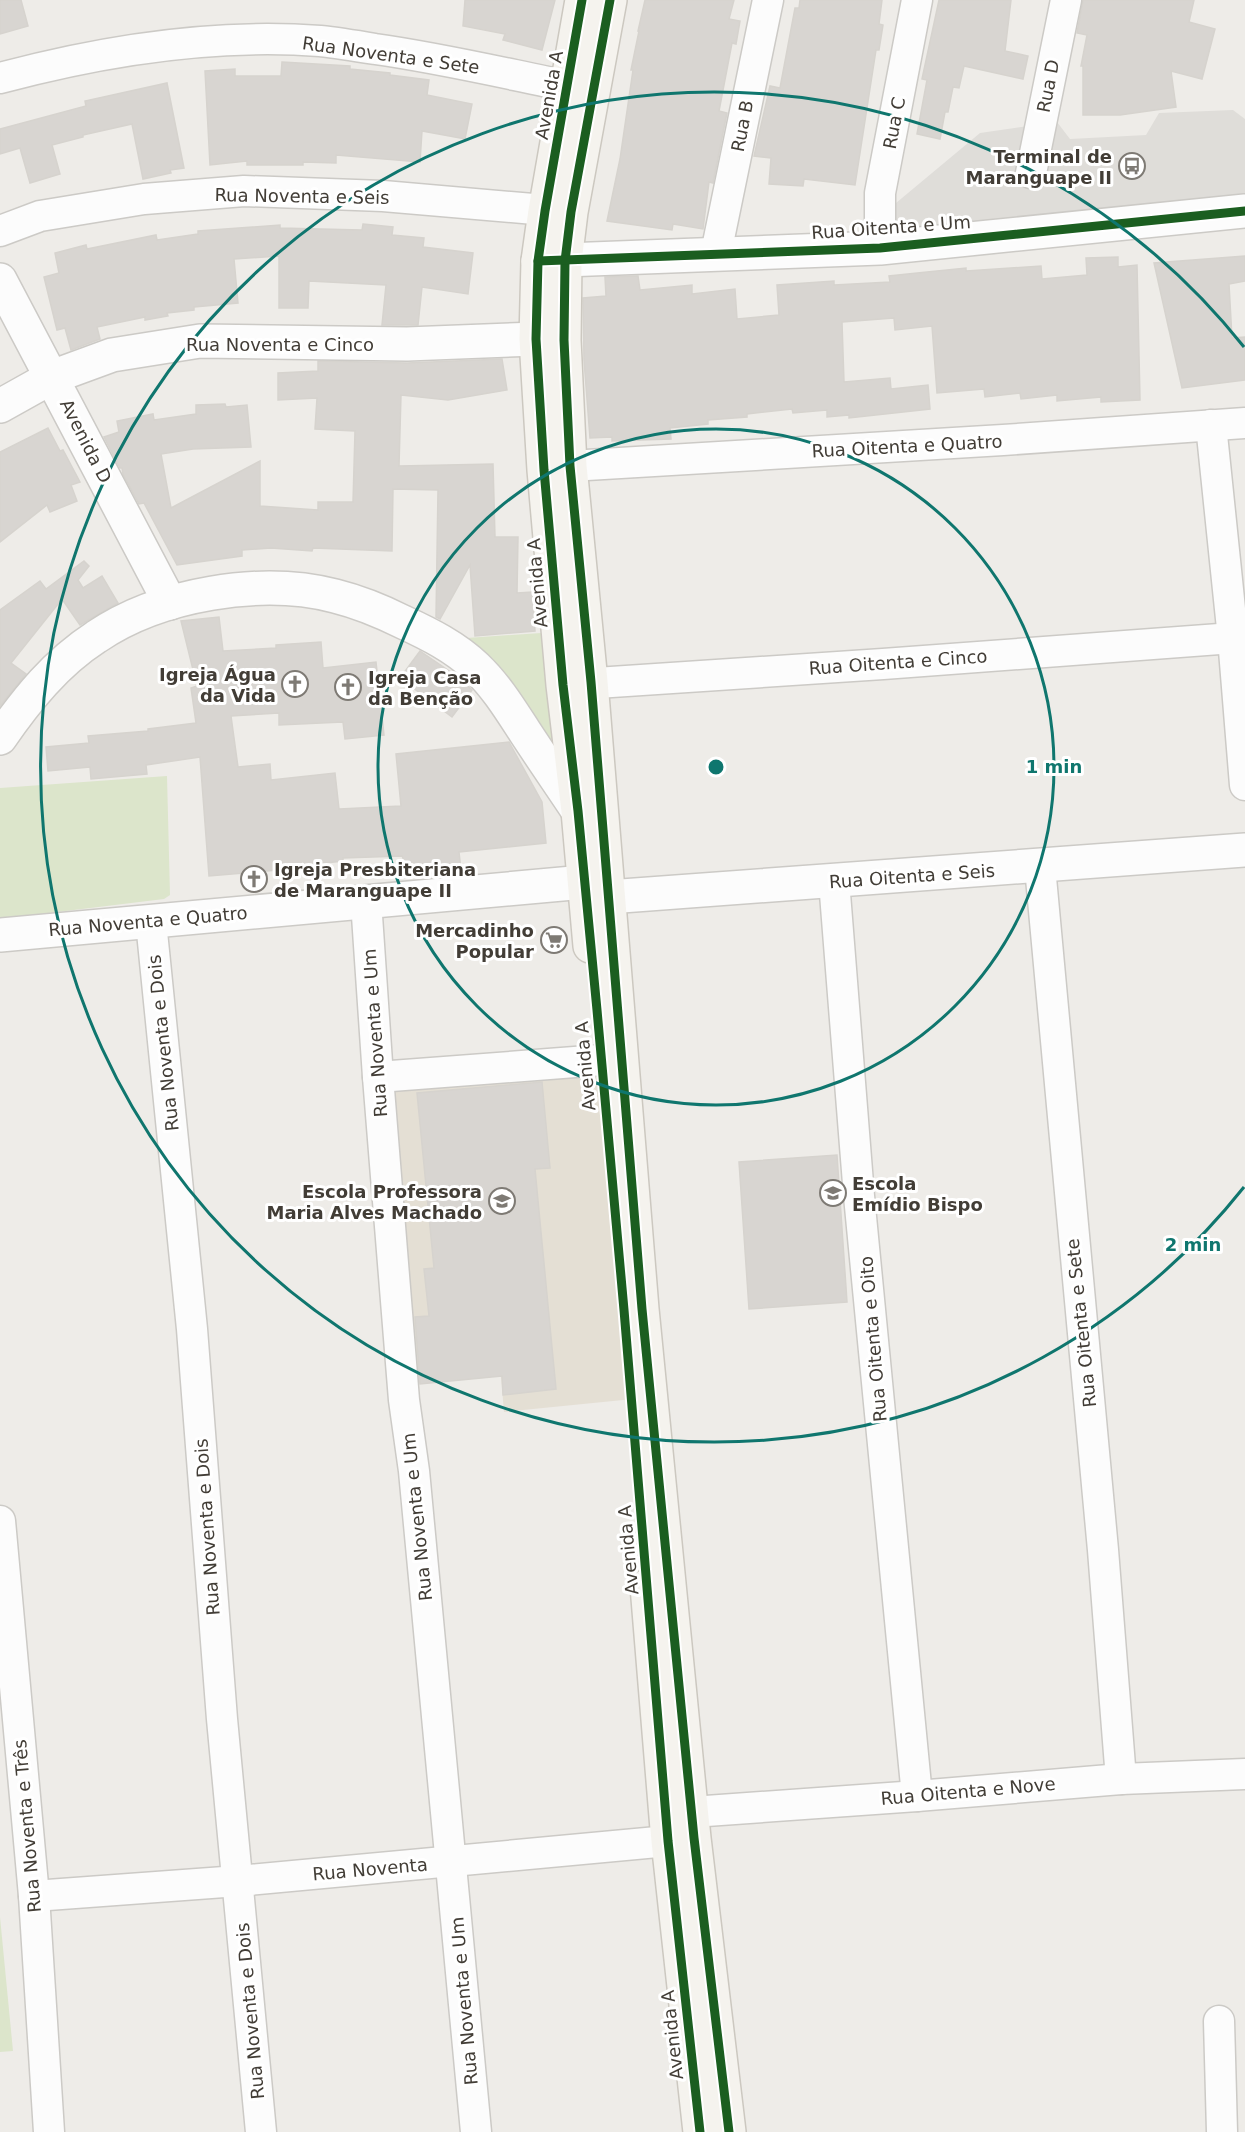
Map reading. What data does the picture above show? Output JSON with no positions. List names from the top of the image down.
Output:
{
  "streets": {
    "main road": ["Avenida A"],
    "street": [
      "Rua Noventa e Sete",
      "Rua D",
      "Rua C",
      "Rua B",
      "Rua Noventa e Seis",
      "Rua Oitenta e Um",
      "Rua Noventa e Cinco",
      "Avenida D",
      "Rua Oitenta e Quatro",
      "Rua Oitenta e Cinco",
      "Rua Oitenta e Seis",
      "Rua Noventa e Quatro",
      "Rua Noventa e Um",
      "Rua Noventa e Dois",
      "Rua Oitenta e Sete",
      "Rua Oitenta e Oito",
      "Rua Oitenta e Nove",
      "Rua Noventa e Três",
      "Rua Noventa"
    ]
  },
  "crossings": [
    ["Rua Noventa e Sete", "Avenida A"],
    ["Avenida A", "Rua Noventa e Seis"],
    ["Avenida A", "Rua Oitenta e Um"],
    ["Avenida A", "Rua Noventa e Cinco"],
    ["Avenida A", "Rua Oitenta e Quatro"],
    ["Avenida A", "Rua Oitenta e Cinco"],
    ["Avenida A", "Rua Oitenta e Seis"],
    ["Avenida A", "Rua Noventa e Quatro"],
    ["Avenida A", "Rua Oitenta e Nove"],
    ["Avenida A", "Rua Noventa"],
    ["Rua C", "Rua Oitenta e Um"],
    ["Rua B", "Rua Oitenta e Um"],
    ["Rua Noventa e Cinco", "Avenida D"],
    ["Rua Oitenta e Seis", "Rua Noventa e Quatro"],
    ["Rua Oitenta e Seis", "Rua Oitenta e Sete"],
    ["Rua Oitenta e Seis", "Rua Oitenta e Oito"],
    ["Rua Noventa e Quatro", "Rua Noventa e Um"],
    ["Rua Noventa e Quatro", "Rua Noventa e Dois"],
    ["Rua Noventa e Um", "Rua Noventa"],
    ["Rua Noventa e Dois", "Rua Noventa"],
    ["Rua Oitenta e Sete", "Rua Oitenta e Nove"],
    ["Rua Oitenta e Oito", "Rua Oitenta e Nove"],
    ["Rua Noventa e Três", "Rua Noventa"]
  ],
  "places": {
    "bus stop": ["Terminal de Maranguape II"],
    "church": ["Igreja Água da Vida", "Igreja Casa da Benção", "Igreja Presbiteriana de Maranguape II"],
    "supermarket": ["Mercadinho Popular"],
    "school or university": ["Escola Emídio Bispo", "Escola Professora Maria Alves Machado"]
  },
  "rings": ["1 min", "2 min"]
}
